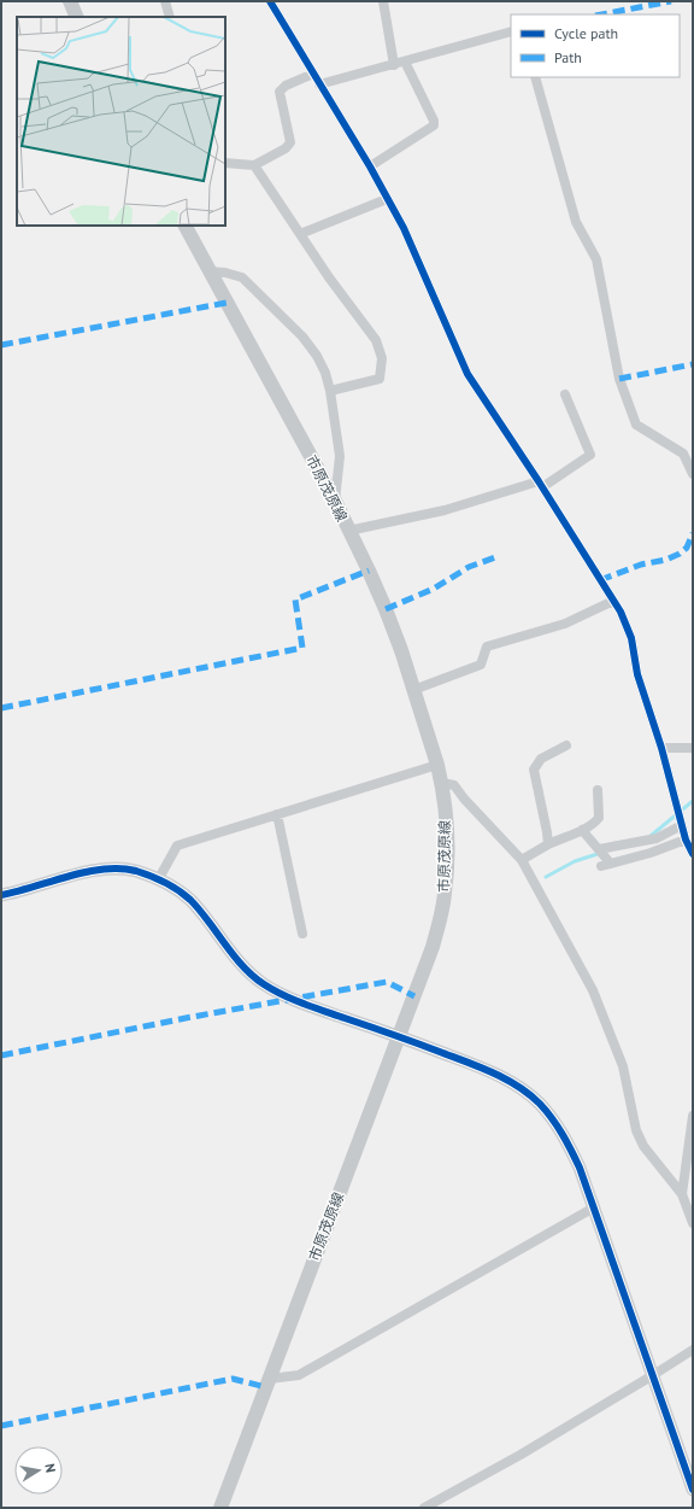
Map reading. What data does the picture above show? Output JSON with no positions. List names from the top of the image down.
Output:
{
  "streets": {
    "main road": ["市原茂原線"]
  },
  "legend": ["Cycle path", "Path"],
  "north": "right"
}
